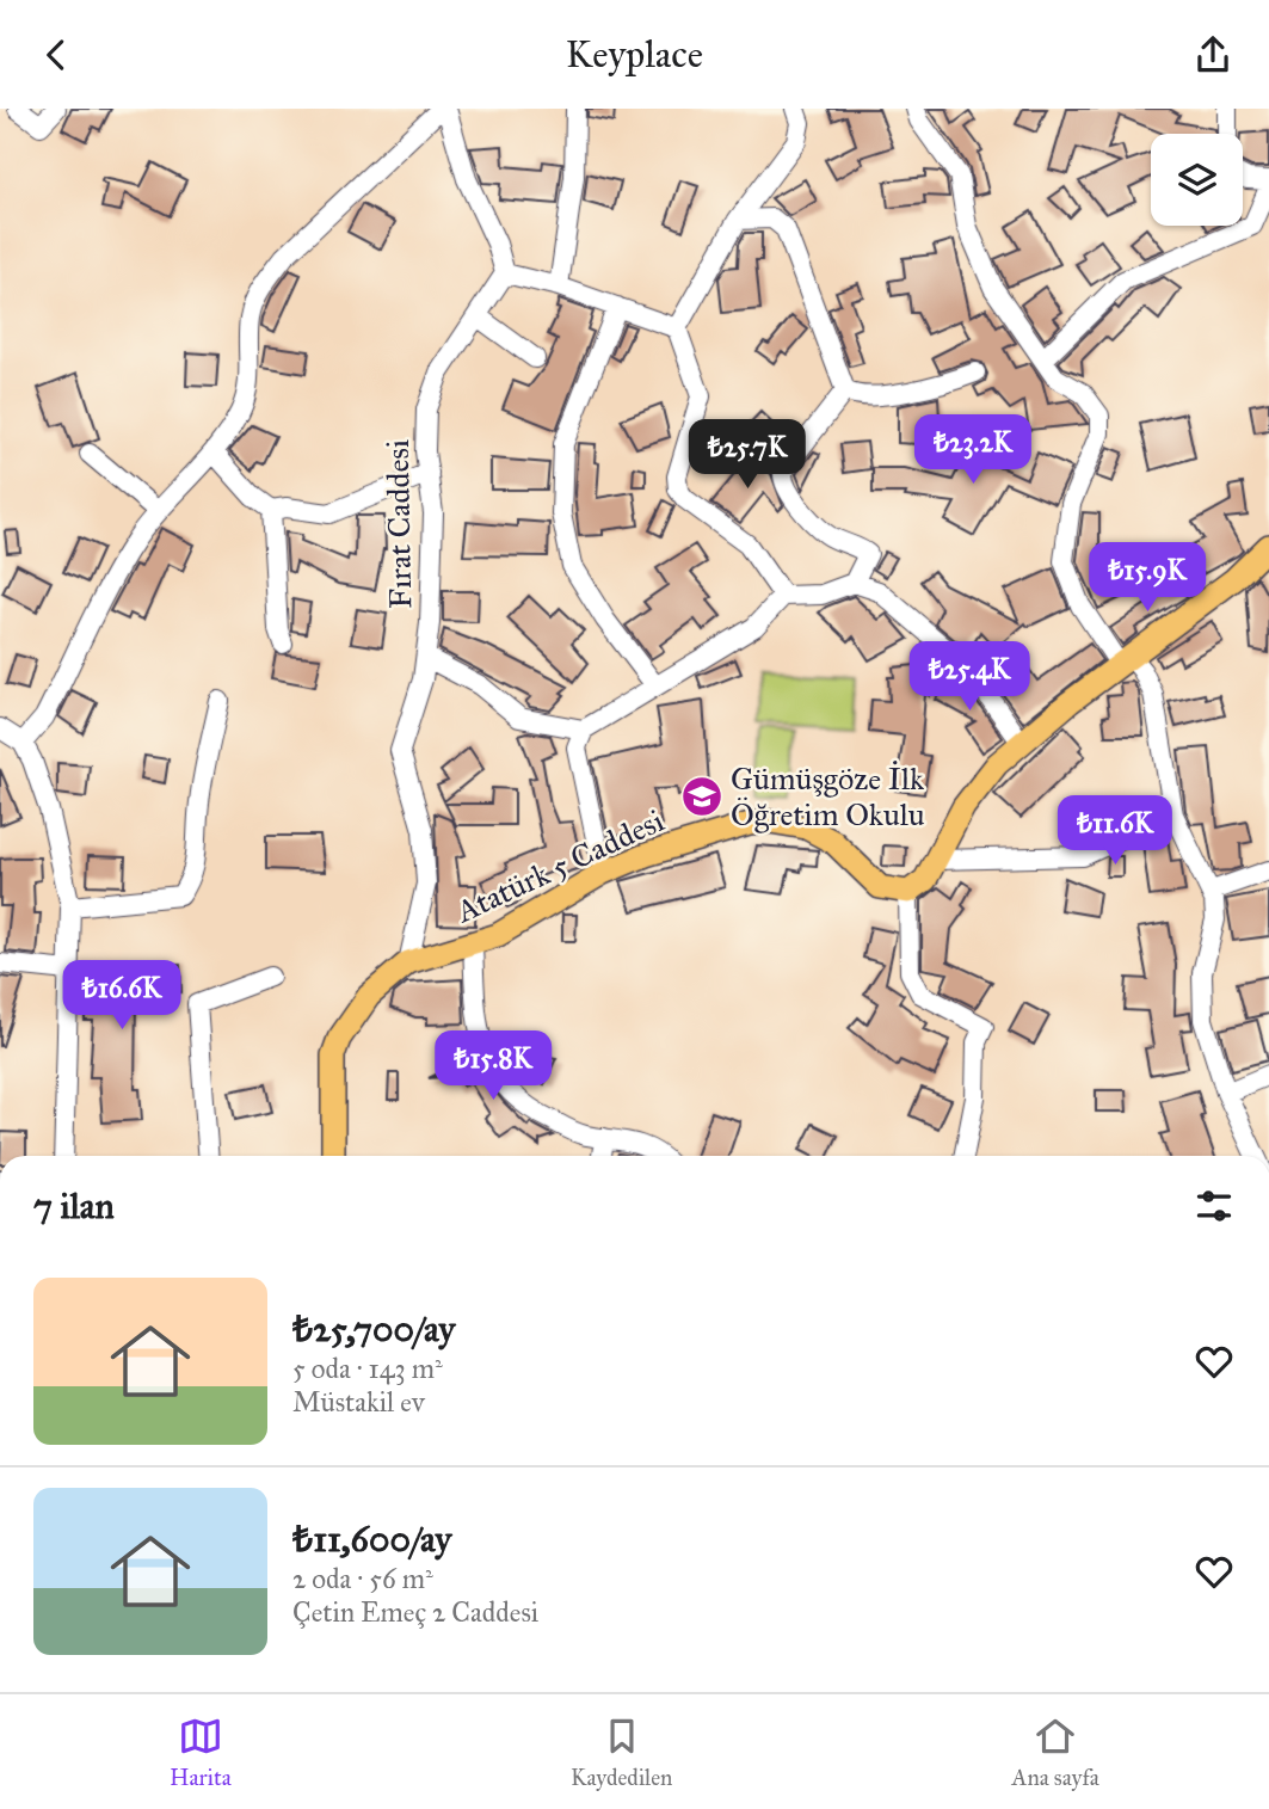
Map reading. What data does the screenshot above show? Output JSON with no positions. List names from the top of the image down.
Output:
{
  "streets": {
    "main road": ["Atatürk 5 Caddesi"],
    "street": ["Fırat Caddesi"]
  },
  "crossings": [
    ["Fırat Caddesi", "Atatürk 5 Caddesi"]
  ],
  "places": {
    "school or university": ["Gümüşgöze İlk Öğretim Okulu"]
  },
  "page": {
    "header": "Keyplace",
    "price": [
      "₺23.2K",
      "₺25.7K",
      "₺15.9K",
      "₺25.4K",
      "₺11.6K",
      "₺16.6K",
      "₺15.8K"
    ],
    "heading": "7 ilan",
    "list": [
      {
        "name": "₺25,700/ay",
        "note": "5 oda · 143 m² · Müstakil ev"
      },
      {
        "name": "₺11,600/ay",
        "note": "2 oda · 56 m² · Çetin Emeç 2 Caddesi"
      }
    ],
    "tabs": ["Harita", "Kaydedilen", "Ana sayfa"]
  }
}
